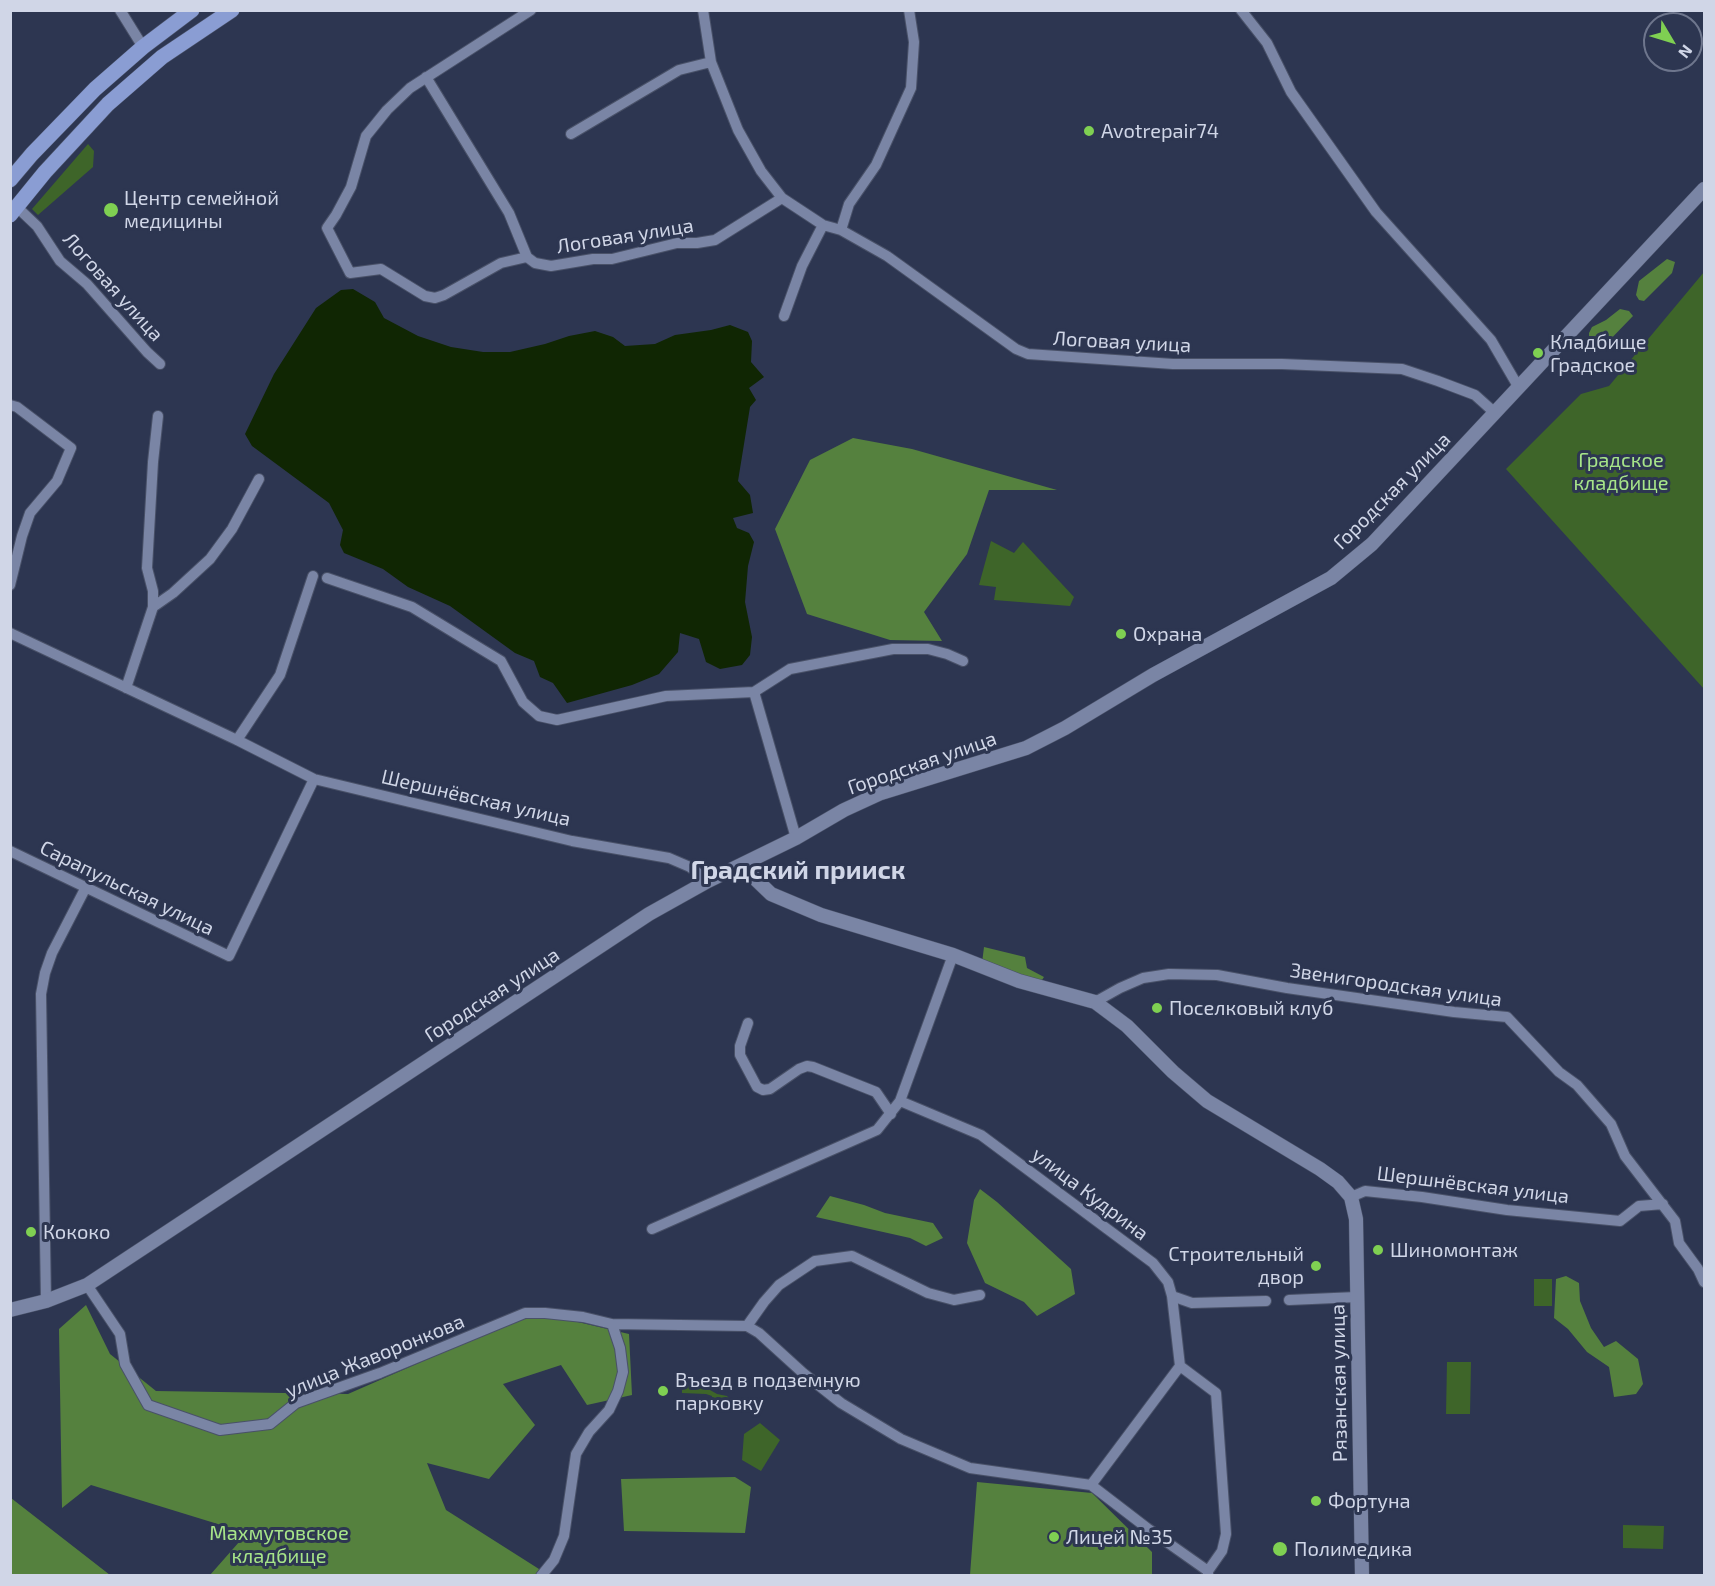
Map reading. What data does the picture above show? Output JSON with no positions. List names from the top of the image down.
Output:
{
  "streets": {
    "street": [
      "Логовая улица",
      "Городская улица",
      "Шершнёвская улица",
      "Сарапульская улица",
      "Звенигородская улица",
      "улица Кудрина",
      "улица Жаворонкова",
      "Рязанская улица"
    ]
  },
  "crossings": [
    ["Логовая улица", "Городская улица"],
    ["Городская улица", "Шершнёвская улица"],
    ["Городская улица", "улица Жаворонкова"],
    ["Шершнёвская улица", "Сарапульская улица"],
    ["Шершнёвская улица", "Звенигородская улица"],
    ["Шершнёвская улица", "Рязанская улица"]
  ],
  "districts": ["Градский прииск"],
  "parks": ["Градское кладбище", "Махмутовское кладбище"],
  "places": [
    "Avotrepair74",
    "Центр семейной медицины",
    "Кладбище Градское",
    "Охрана",
    "Поселковый клуб",
    "Кококо",
    "Шиномонтаж",
    "Строительный двор",
    "Въезд в подземную парковку",
    "Фортуна",
    "Лицей №35",
    "Полимедика"
  ],
  "north": "bottom right"
}
